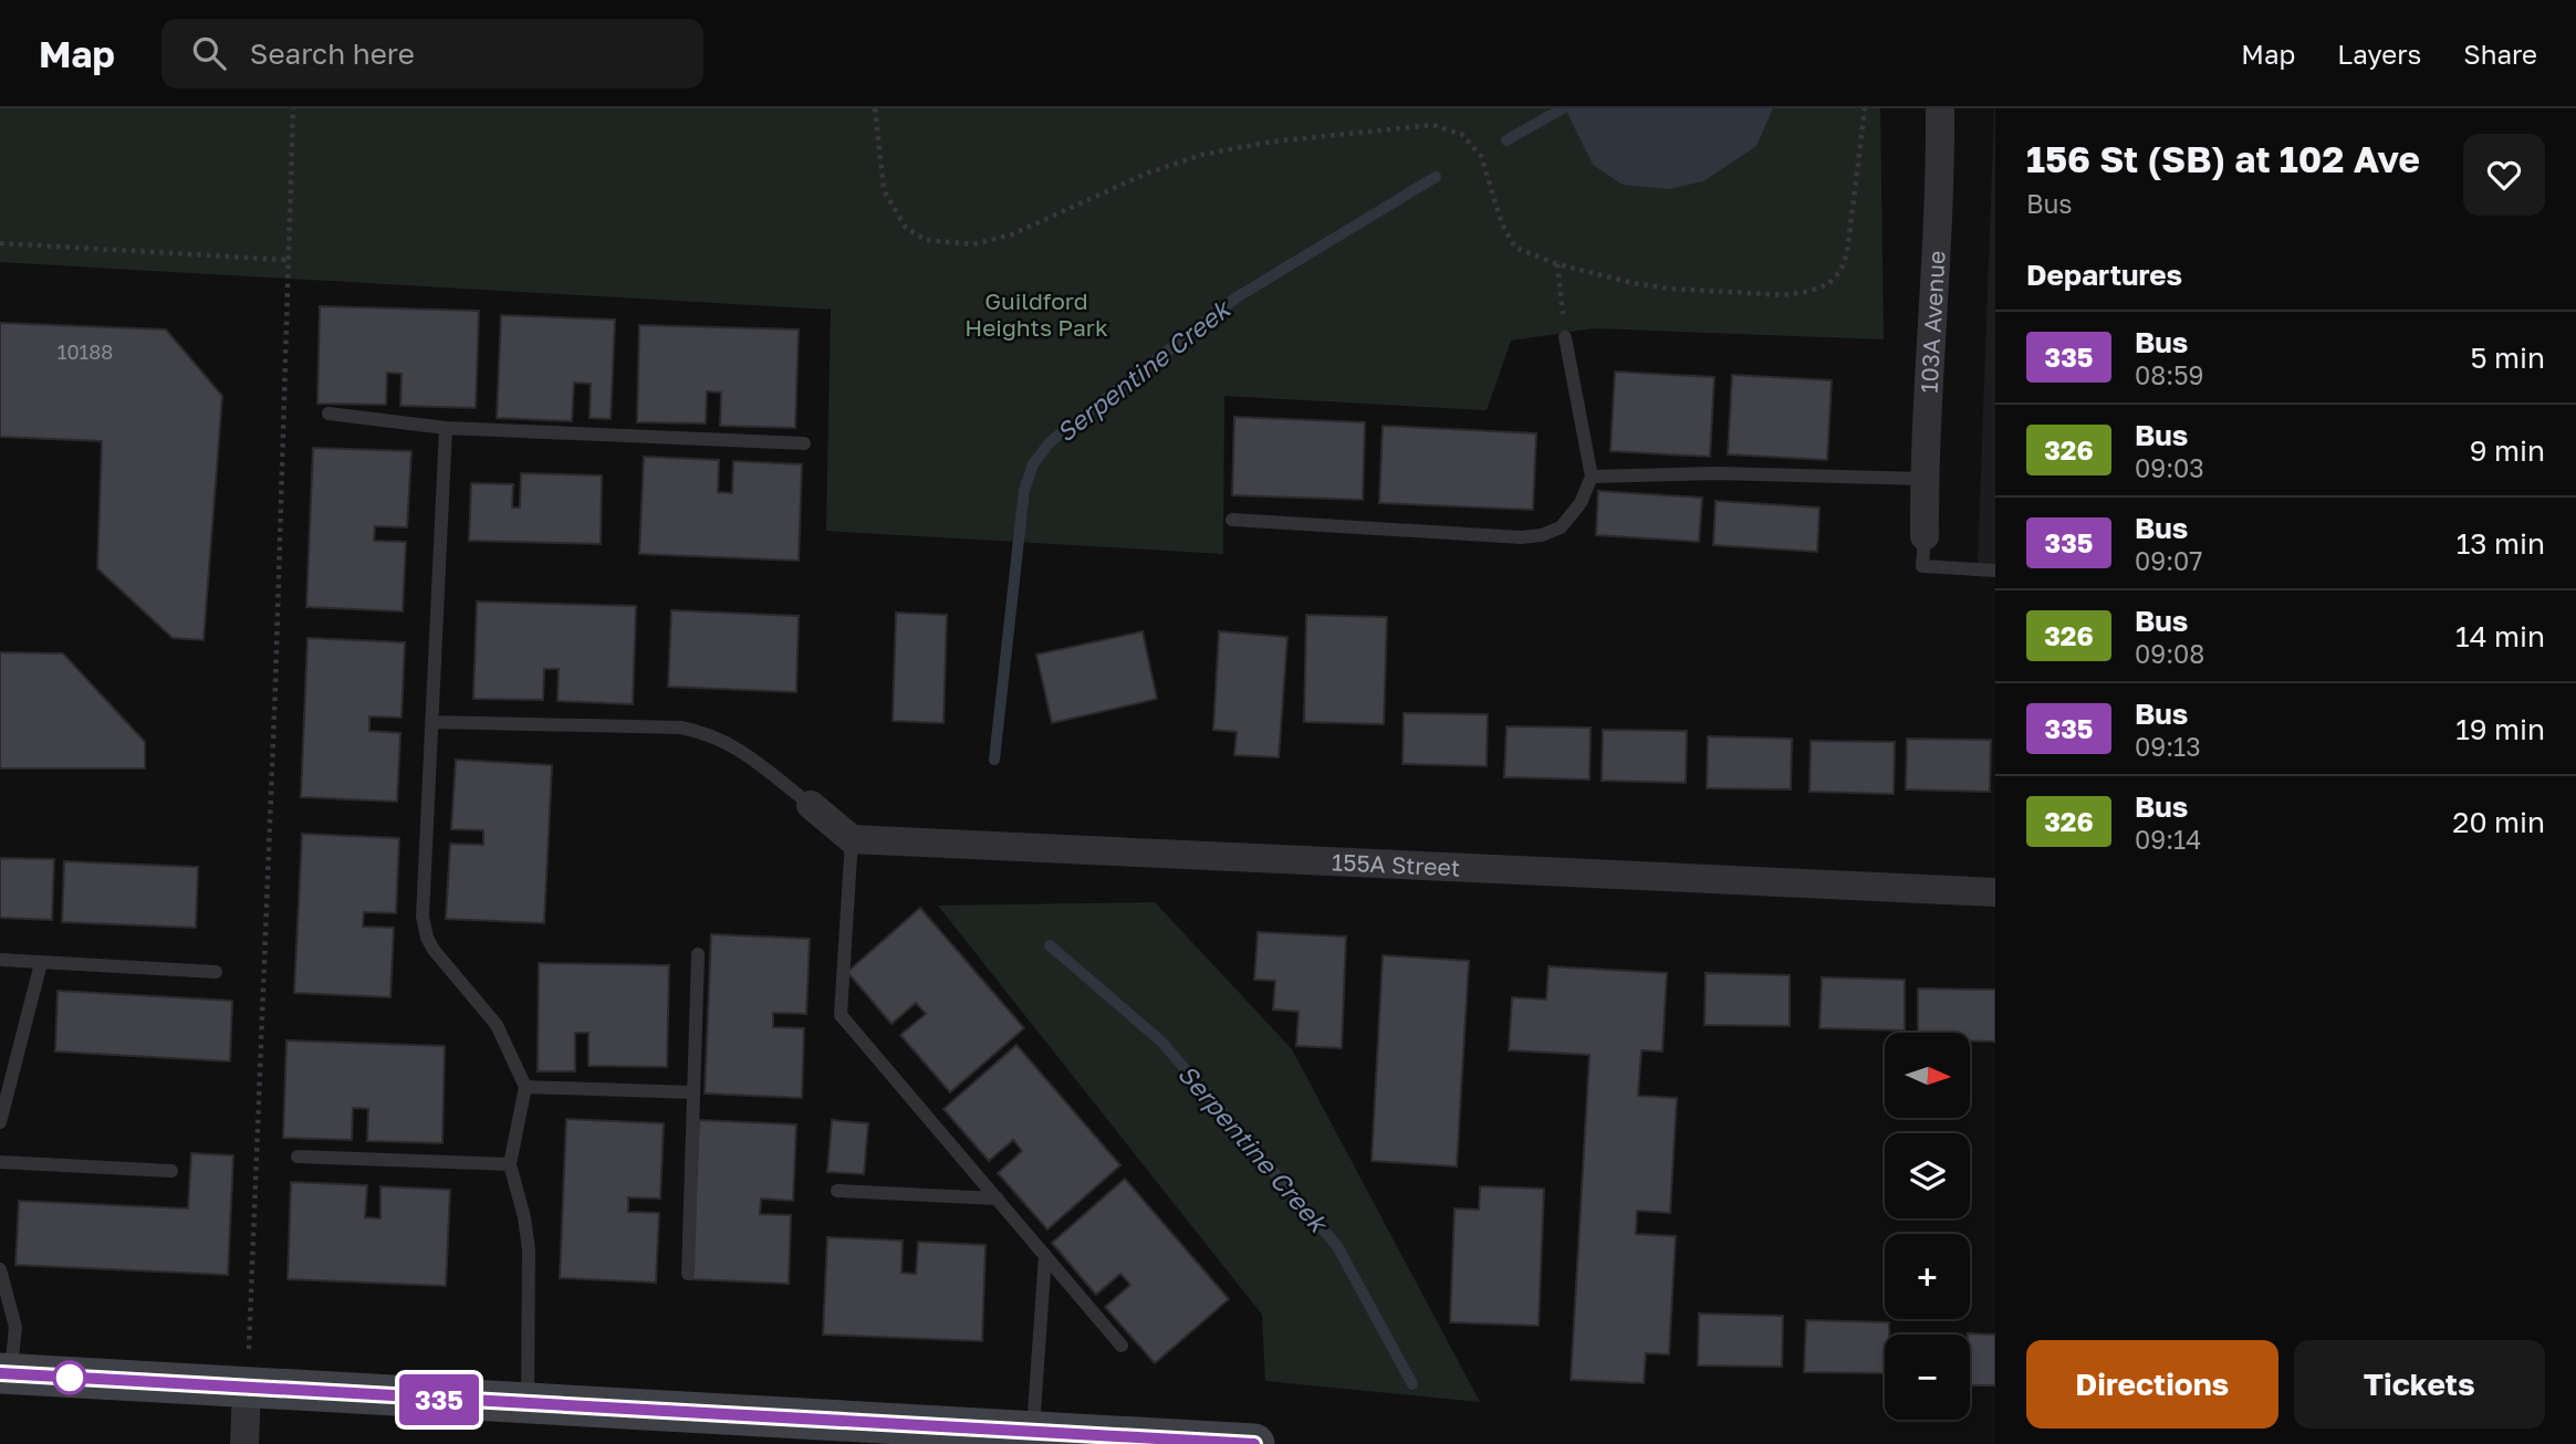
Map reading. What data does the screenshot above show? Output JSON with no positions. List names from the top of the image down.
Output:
{
  "streets": {
    "street": ["103A Avenue", "155A Street"]
  },
  "water": ["Serpentine Creek"],
  "parks": ["Guildford Heights Park"],
  "lines": ["bus line 335"],
  "house_numbers": ["10188"],
  "north": "right",
  "page": {
    "header": "Map",
    "search": "Search here",
    "nav": ["Map", "Layers", "Share"],
    "on_map": "335",
    "heading": [
      ["156 St (SB) at 102 Ave", "Bus"],
      "Departures"
    ],
    "list": [
      {
        "mark": "335",
        "name": "Bus",
        "note": "08:59",
        "value": "5 min"
      },
      {
        "mark": "326",
        "name": "Bus",
        "note": "09:03",
        "value": "9 min"
      },
      {
        "mark": "335",
        "name": "Bus",
        "note": "09:07",
        "value": "13 min"
      },
      {
        "mark": "326",
        "name": "Bus",
        "note": "09:08",
        "value": "14 min"
      },
      {
        "mark": "335",
        "name": "Bus",
        "note": "09:13",
        "value": "19 min"
      },
      {
        "mark": "326",
        "name": "Bus",
        "note": "09:14",
        "value": "20 min"
      }
    ],
    "map_buttons": ["+", "−"],
    "buttons": ["Directions", "Tickets"]
  }
}
